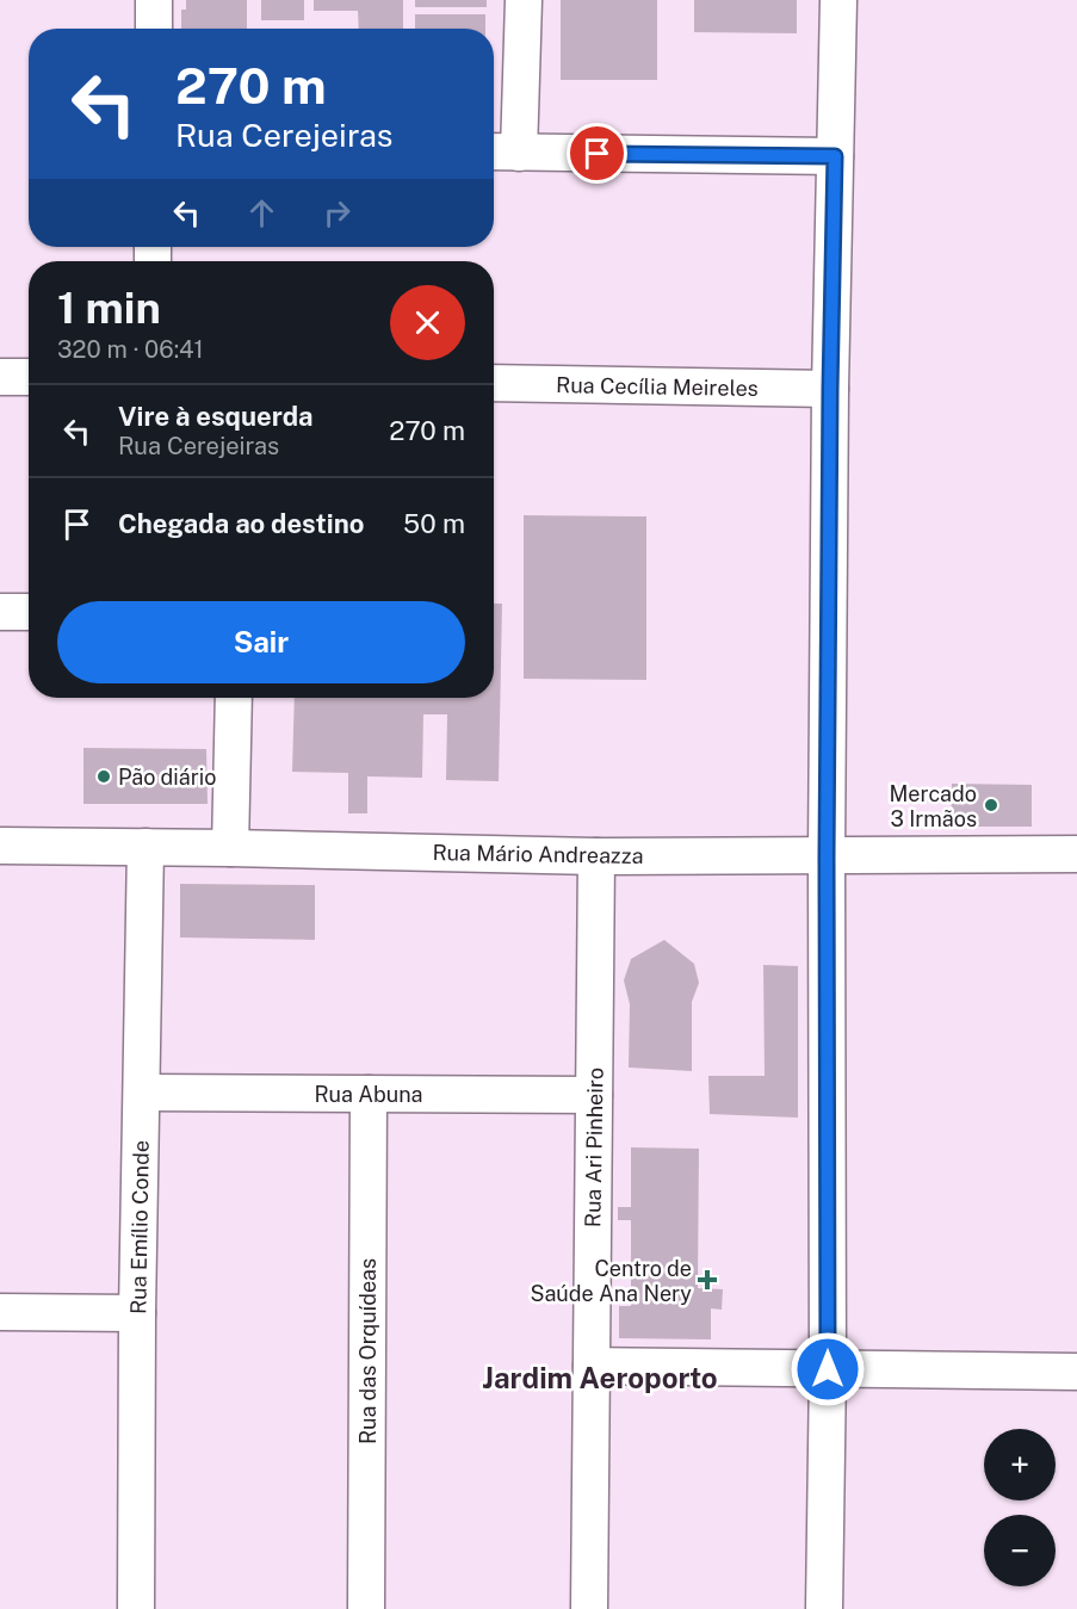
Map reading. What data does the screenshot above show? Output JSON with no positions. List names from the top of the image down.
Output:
{
  "streets": {
    "street": [
      "Rua Cecília Meireles",
      "Rua Mário Andreazza",
      "Rua Abuna",
      "Rua Ari Pinheiro",
      "Rua Emílio Conde",
      "Rua das Orquídeas"
    ]
  },
  "crossings": [
    ["Rua Mário Andreazza", "Rua Ari Pinheiro"],
    ["Rua Mário Andreazza", "Rua Emílio Conde"],
    ["Rua Abuna", "Rua Ari Pinheiro"],
    ["Rua Abuna", "Rua Emílio Conde"],
    ["Rua Abuna", "Rua das Orquídeas"]
  ],
  "districts": ["Jardim Aeroporto"],
  "places": {
    "other": ["Pão diário", "Mercado 3 Irmãos"],
    "health": ["Centro de Saúde Ana Nery"]
  },
  "page": {
    "turn": ["270 m", "Rua Cerejeiras"],
    "heading": ["1 min", "320 m · 06:41"],
    "list": [
      {
        "name": "Vire à esquerda",
        "note": "Rua Cerejeiras",
        "value": "270 m"
      },
      {
        "name": "Chegada ao destino",
        "value": "50 m"
      }
    ],
    "buttons": "Sair",
    "map_buttons": ["+", "−"]
  }
}
